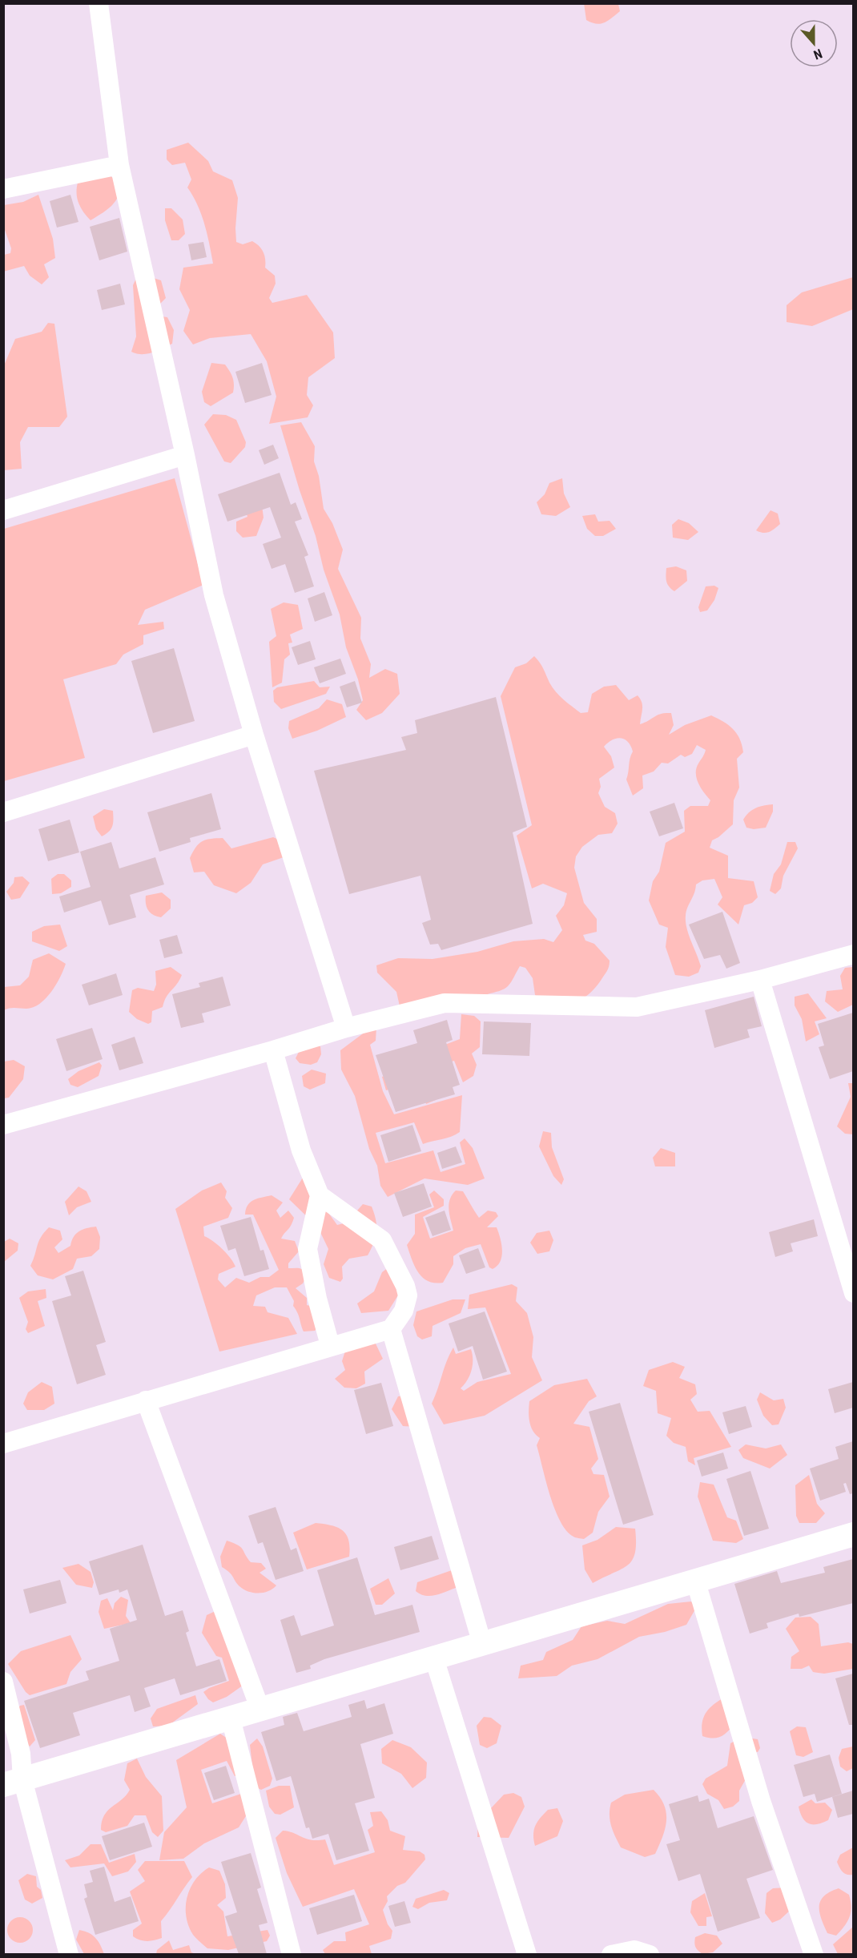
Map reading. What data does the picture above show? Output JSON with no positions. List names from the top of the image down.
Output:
{
  "north": "bottom"
}
